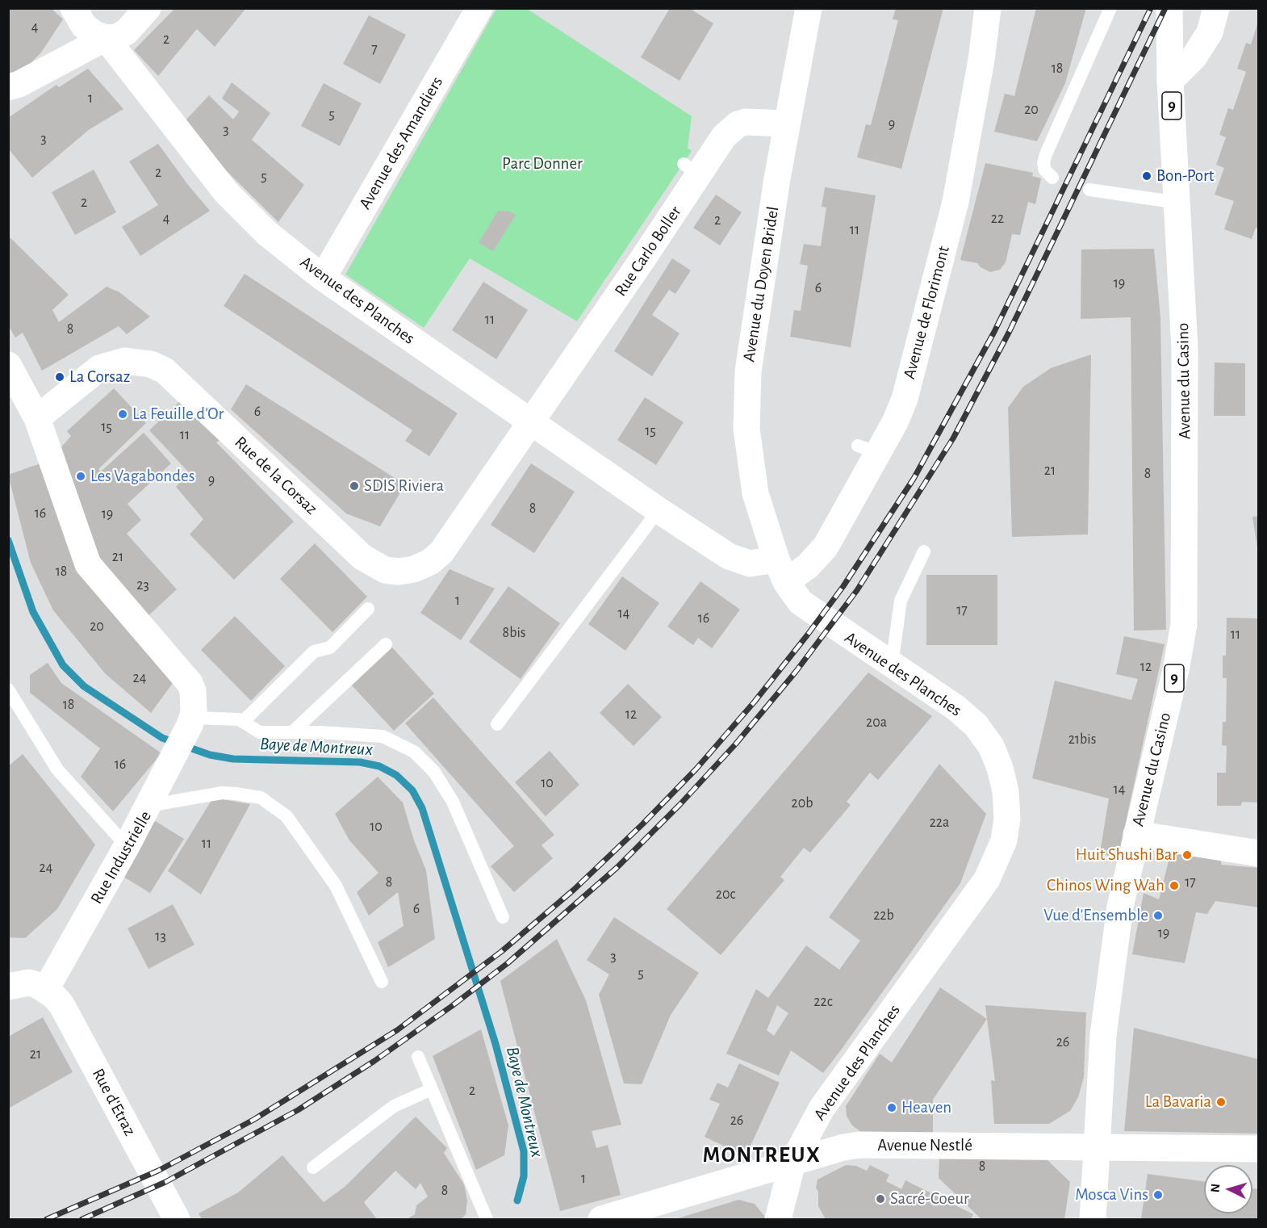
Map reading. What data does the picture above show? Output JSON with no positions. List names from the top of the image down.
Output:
{
  "streets": {
    "street": [
      "9",
      "Avenue des Amandiers",
      "Rue Carlo Boller",
      "Avenue du Doyen Bridel",
      "Avenue des Planches",
      "Avenue de Florimont",
      "Avenue du Casino",
      "Rue de la Corsaz",
      "Rue Industrielle",
      "Rue d'Etraz",
      "Avenue Nestlé"
    ]
  },
  "crossings": [
    ["9", "Avenue du Casino"],
    ["Avenue des Amandiers", "Avenue des Planches"],
    ["Rue Carlo Boller", "Avenue du Doyen Bridel"],
    ["Rue Carlo Boller", "Avenue des Planches"],
    ["Rue Carlo Boller", "Rue de la Corsaz"],
    ["Avenue du Doyen Bridel", "Avenue des Planches"],
    ["Avenue du Doyen Bridel", "Avenue de Florimont"],
    ["Avenue des Planches", "Avenue de Florimont"],
    ["Avenue des Planches", "Rue de la Corsaz"],
    ["Avenue des Planches", "Avenue Nestlé"],
    ["Avenue du Casino", "Avenue Nestlé"],
    ["Rue Industrielle", "Rue d'Etraz"]
  ],
  "districts": ["MONTREUX"],
  "water": ["Baye de Montreux"],
  "parks": ["Parc Donner"],
  "places": [
    "Bon-Port",
    "La Corsaz",
    "La Feuille d'Or",
    "Les Vagabondes",
    "SDIS Riviera",
    "Huit Shushi Bar",
    "Chinos Wing Wah",
    "Vue d'Ensemble",
    "La Bavaria",
    "Heaven",
    "Mosca Vins",
    "Sacré-Coeur"
  ],
  "house_numbers": [
    "4",
    "2",
    "7",
    "18",
    "1",
    "20",
    "5",
    "9",
    "3",
    "3",
    "2",
    "5",
    "2",
    "4",
    "22",
    "2",
    "11",
    "19",
    "6",
    "11",
    "8",
    "6",
    "15",
    "15",
    "11",
    "21",
    "8",
    "9",
    "8",
    "16",
    "19",
    "21",
    "18",
    "23",
    "1",
    "17",
    "14",
    "16",
    "20",
    "8bis",
    "11",
    "12",
    "24",
    "18",
    "12",
    "20a",
    "21bis",
    "16",
    "10",
    "14",
    "20b",
    "22a",
    "10",
    "11",
    "24",
    "8",
    "17",
    "20c",
    "6",
    "22b",
    "19",
    "13",
    "3",
    "5",
    "22c",
    "26",
    "21",
    "2",
    "26",
    "8",
    "1",
    "8"
  ],
  "north": "left"
}
